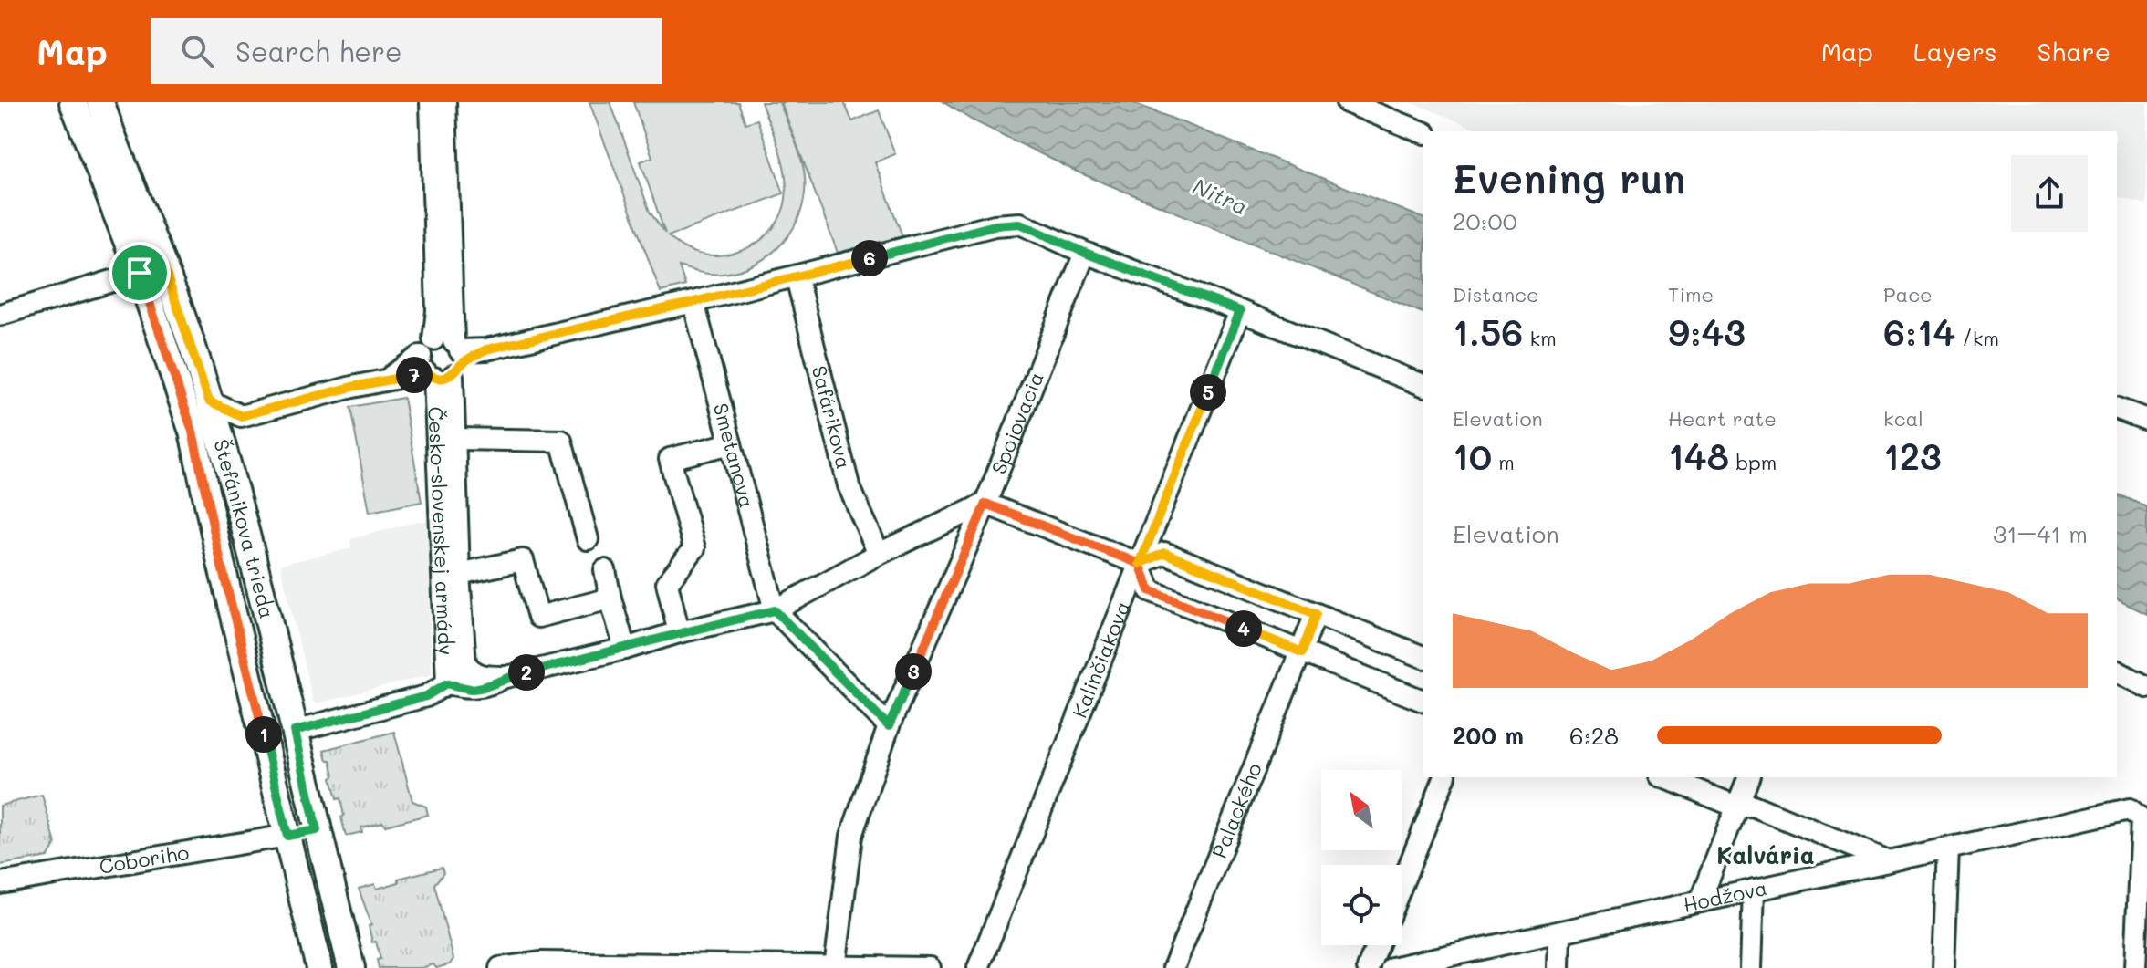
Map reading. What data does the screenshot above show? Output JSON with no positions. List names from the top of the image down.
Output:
{
  "streets": {
    "main road": ["Štefánikova trieda"],
    "street": [
      "Šafárikova",
      "Spojovacia",
      "Smetanova",
      "Česko-slovenskej armády",
      "Kalinčiakova",
      "Palackého",
      "Coboriho",
      "Hodžova"
    ]
  },
  "crossings": [
    ["Štefánikova trieda", "Coboriho"]
  ],
  "districts": ["Kalvária"],
  "water": ["Nitra"],
  "north": "top left",
  "page": {
    "header": "Map",
    "search": "Search here",
    "nav": ["Map", "Layers", "Share"],
    "heading": ["Evening run", "20:00"],
    "pins": [
      "6",
      "7",
      "5",
      "4",
      "3",
      "2",
      "1"
    ],
    "stats": [
      ["Distance", "1.56 km"],
      ["Time", "9:43"],
      ["Pace", "6:14 /km"],
      ["Elevation", "10 m"],
      ["Heart rate", "148 bpm"],
      ["kcal", "123"]
    ],
    "chart": ["Elevation", "31–41 m"],
    "list": [
      {
        "name": "200 m",
        "note": "6:28"
      }
    ]
  }
}
